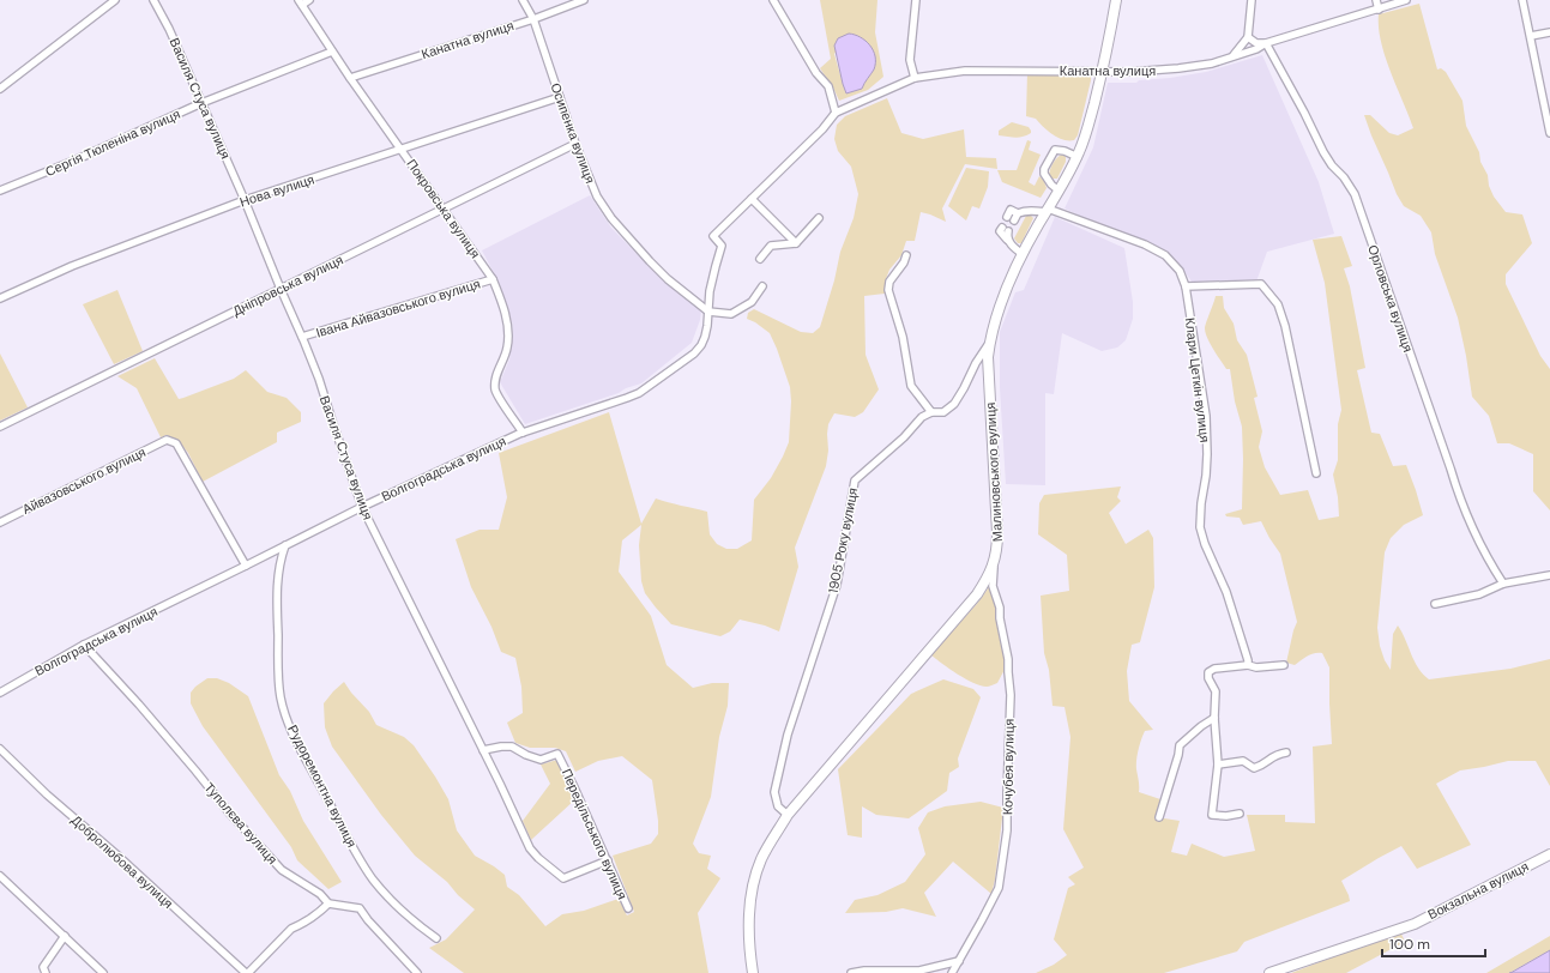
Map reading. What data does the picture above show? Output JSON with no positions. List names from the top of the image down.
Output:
{
  "streets": {
    "main road": ["Малиновського вулиця", "Вокзальна вулиця"],
    "street": [
      "Канатна вулиця",
      "Василя Стуса вулиця",
      "Осипенка вулиця",
      "Сергія Тюленіна вулиця",
      "Нова вулиця",
      "Покровська вулиця",
      "Дніпровська вулиця",
      "Орловська вулиця",
      "Івана Айвазовського вулиця",
      "Клари Цеткін вулиця",
      "Волгоградська вулиця",
      "Айвазовського вулиця",
      "1905 Року вулиця",
      "Кочубея вулиця",
      "Рудоремонтна вулиця",
      "Туполєва вулиця",
      "Передільського вулиця",
      "Добролюбова вулиця"
    ]
  },
  "crossings": [
    ["Канатна вулиця", "Осипенка вулиця"],
    ["Канатна вулиця", "Покровська вулиця"],
    ["Канатна вулиця", "Орловська вулиця"],
    ["Канатна вулиця", "Волгоградська вулиця"],
    ["Канатна вулиця", "Малиновського вулиця"],
    ["Василя Стуса вулиця", "Сергія Тюленіна вулиця"],
    ["Василя Стуса вулиця", "Нова вулиця"],
    ["Василя Стуса вулиця", "Дніпровська вулиця"],
    ["Василя Стуса вулиця", "Івана Айвазовського вулиця"],
    ["Василя Стуса вулиця", "Волгоградська вулиця"],
    ["Василя Стуса вулиця", "Передільського вулиця"],
    ["Осипенка вулиця", "Нова вулиця"],
    ["Осипенка вулиця", "Дніпровська вулиця"],
    ["Осипенка вулиця", "Волгоградська вулиця"],
    ["Сергія Тюленіна вулиця", "Покровська вулиця"],
    ["Нова вулиця", "Покровська вулиця"],
    ["Покровська вулиця", "Дніпровська вулиця"],
    ["Покровська вулиця", "Івана Айвазовського вулиця"],
    ["Покровська вулиця", "Волгоградська вулиця"],
    ["Клари Цеткін вулиця", "Малиновського вулиця"],
    ["Волгоградська вулиця", "Айвазовського вулиця"],
    ["Волгоградська вулиця", "Рудоремонтна вулиця"],
    ["Волгоградська вулиця", "Туполєва вулиця"],
    ["Малиновського вулиця", "1905 Року вулиця"],
    ["Малиновського вулиця", "Кочубея вулиця"]
  ],
  "scale_bar": "100 m"
}
